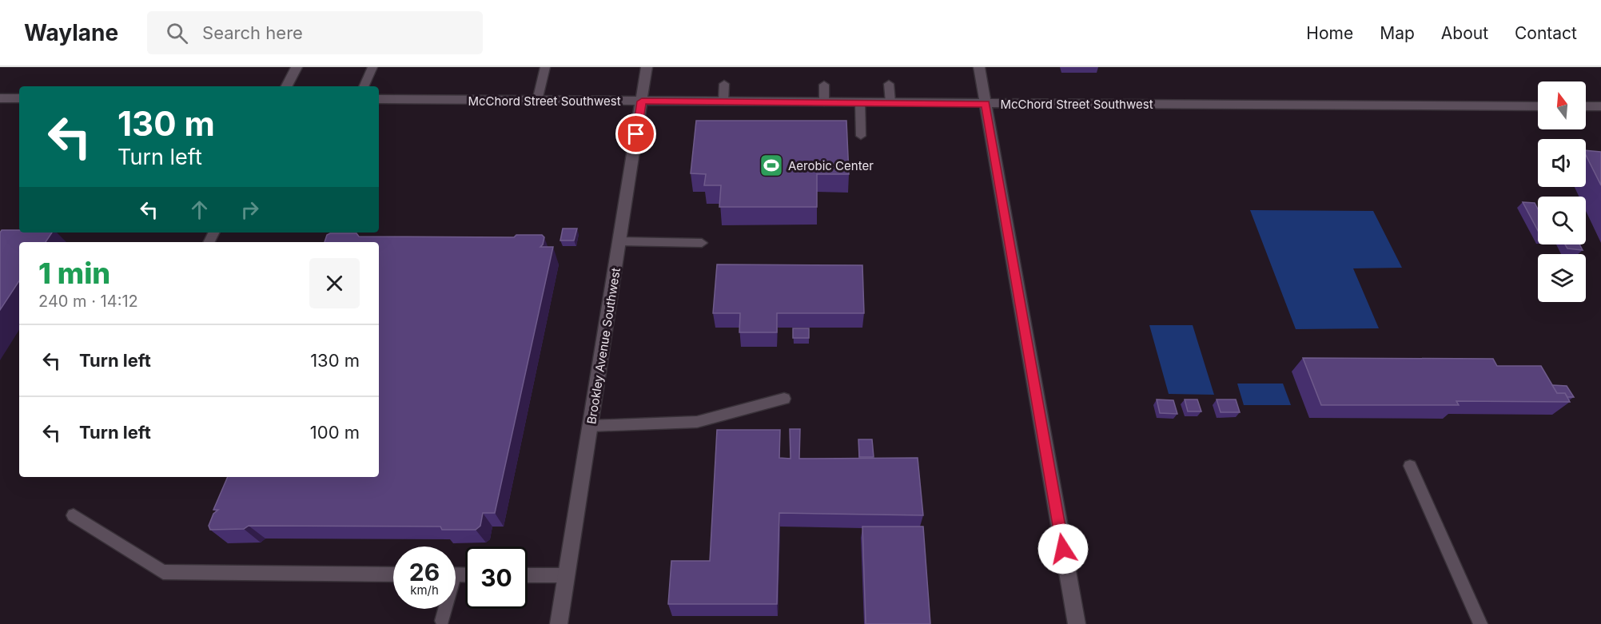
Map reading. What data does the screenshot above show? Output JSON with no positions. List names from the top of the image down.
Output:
{
  "streets": {
    "street": ["McChord Street Southwest", "Brookley Avenue Southwest"]
  },
  "crossings": [
    ["McChord Street Southwest", "Brookley Avenue Southwest"]
  ],
  "places": {
    "sports": ["Aerobic Center"]
  },
  "north": "top",
  "page": {
    "header": "Waylane",
    "search": "Search here",
    "nav": [
      "Home",
      "Map",
      "About",
      "Contact"
    ],
    "turn": ["130 m", "Turn left"],
    "heading": ["1 min", "240 m · 14:12"],
    "list": [
      {
        "name": "Turn left",
        "value": "130 m"
      },
      {
        "name": "Turn left",
        "value": "100 m"
      }
    ],
    "speed": "26 km/h",
    "limit": "30"
  }
}
